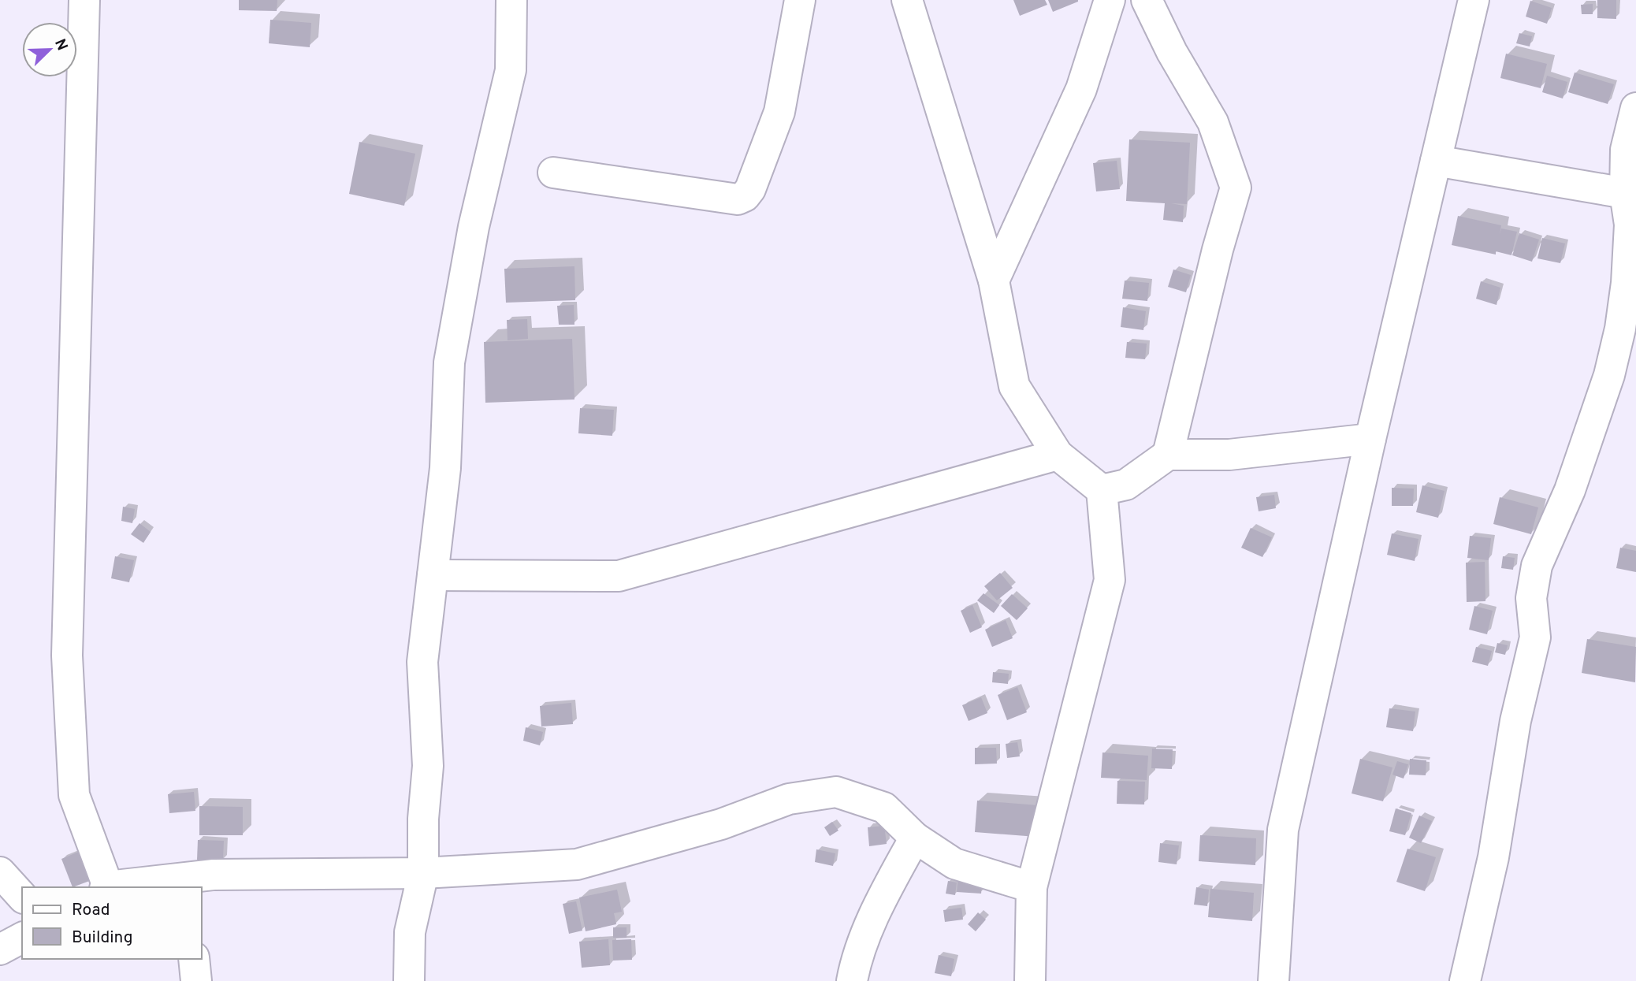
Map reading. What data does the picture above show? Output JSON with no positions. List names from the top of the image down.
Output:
{
  "legend": ["Road", "Building"],
  "north": "top right"
}
